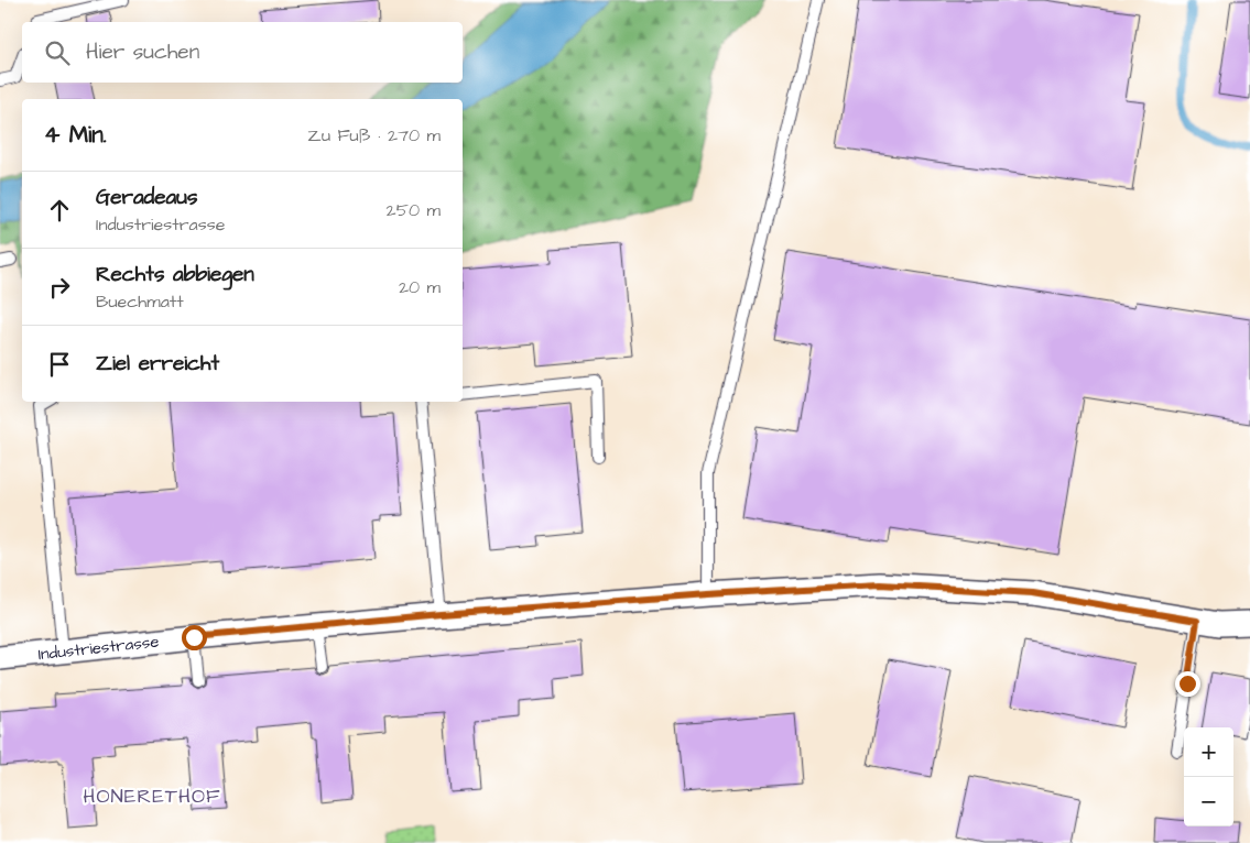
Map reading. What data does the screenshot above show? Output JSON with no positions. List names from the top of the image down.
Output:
{
  "streets": {
    "street": ["Industriestrasse"]
  },
  "districts": ["HONERETHOF"],
  "page": {
    "search": "Hier suchen",
    "heading": ["4 Min.", "Zu Fuß · 270 m"],
    "list": [
      ["Geradeaus", "Industriestrasse", "250 m"],
      ["Rechts abbiegen", "Buechmatt", "20 m"],
      "Ziel erreicht"
    ],
    "map_buttons": ["+", "−"]
  }
}
